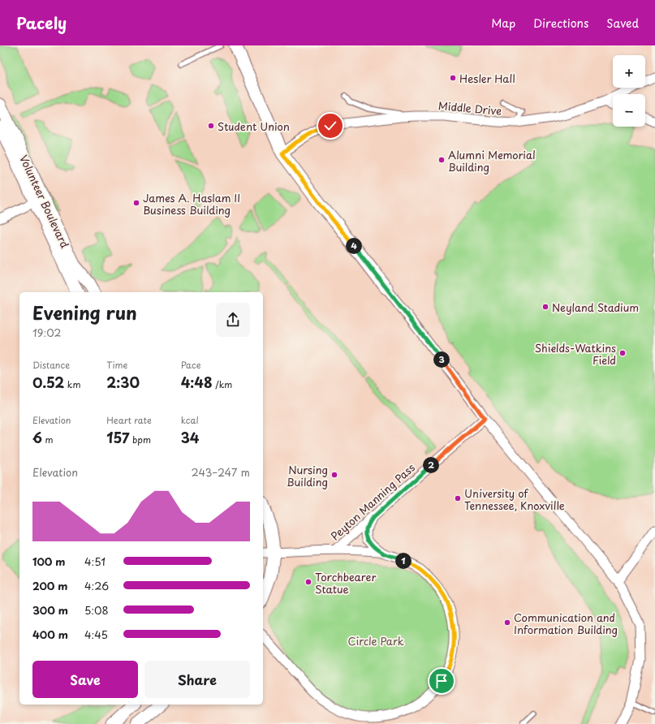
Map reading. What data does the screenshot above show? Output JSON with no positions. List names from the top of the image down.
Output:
{
  "streets": {
    "street": ["Middle Drive", "Volunteer Boulevard", "Peyton Manning Pass"]
  },
  "parks": ["Circle Park"],
  "places": [
    "Hesler Hall",
    "Student Union",
    "Alumni Memorial Building",
    "James A. Haslam II Business Building",
    "Neyland Stadium",
    "Shields-Watkins Field",
    "Nursing Building",
    "University of Tennessee, Knoxville",
    "Torchbearer Statue",
    "Communication and Information Building"
  ],
  "page": {
    "header": "Pacely",
    "nav": ["Map", "Directions", "Saved"],
    "map_buttons": ["+", "−"],
    "pins": [
      "4",
      "3",
      "2",
      "1"
    ],
    "heading": ["Evening run", "19:02"],
    "stats": [
      ["Distance", "0.52 km"],
      ["Time", "2:30"],
      ["Pace", "4:48 /km"],
      ["Elevation", "6 m"],
      ["Heart rate", "157 bpm"],
      ["kcal", "34"]
    ],
    "chart": ["Elevation", "243–247 m"],
    "list": [
      {
        "name": "100 m",
        "note": "4:51"
      },
      {
        "name": "200 m",
        "note": "4:26"
      },
      {
        "name": "300 m",
        "note": "5:08"
      },
      {
        "name": "400 m",
        "note": "4:45"
      }
    ],
    "buttons": ["Save", "Share"]
  }
}
